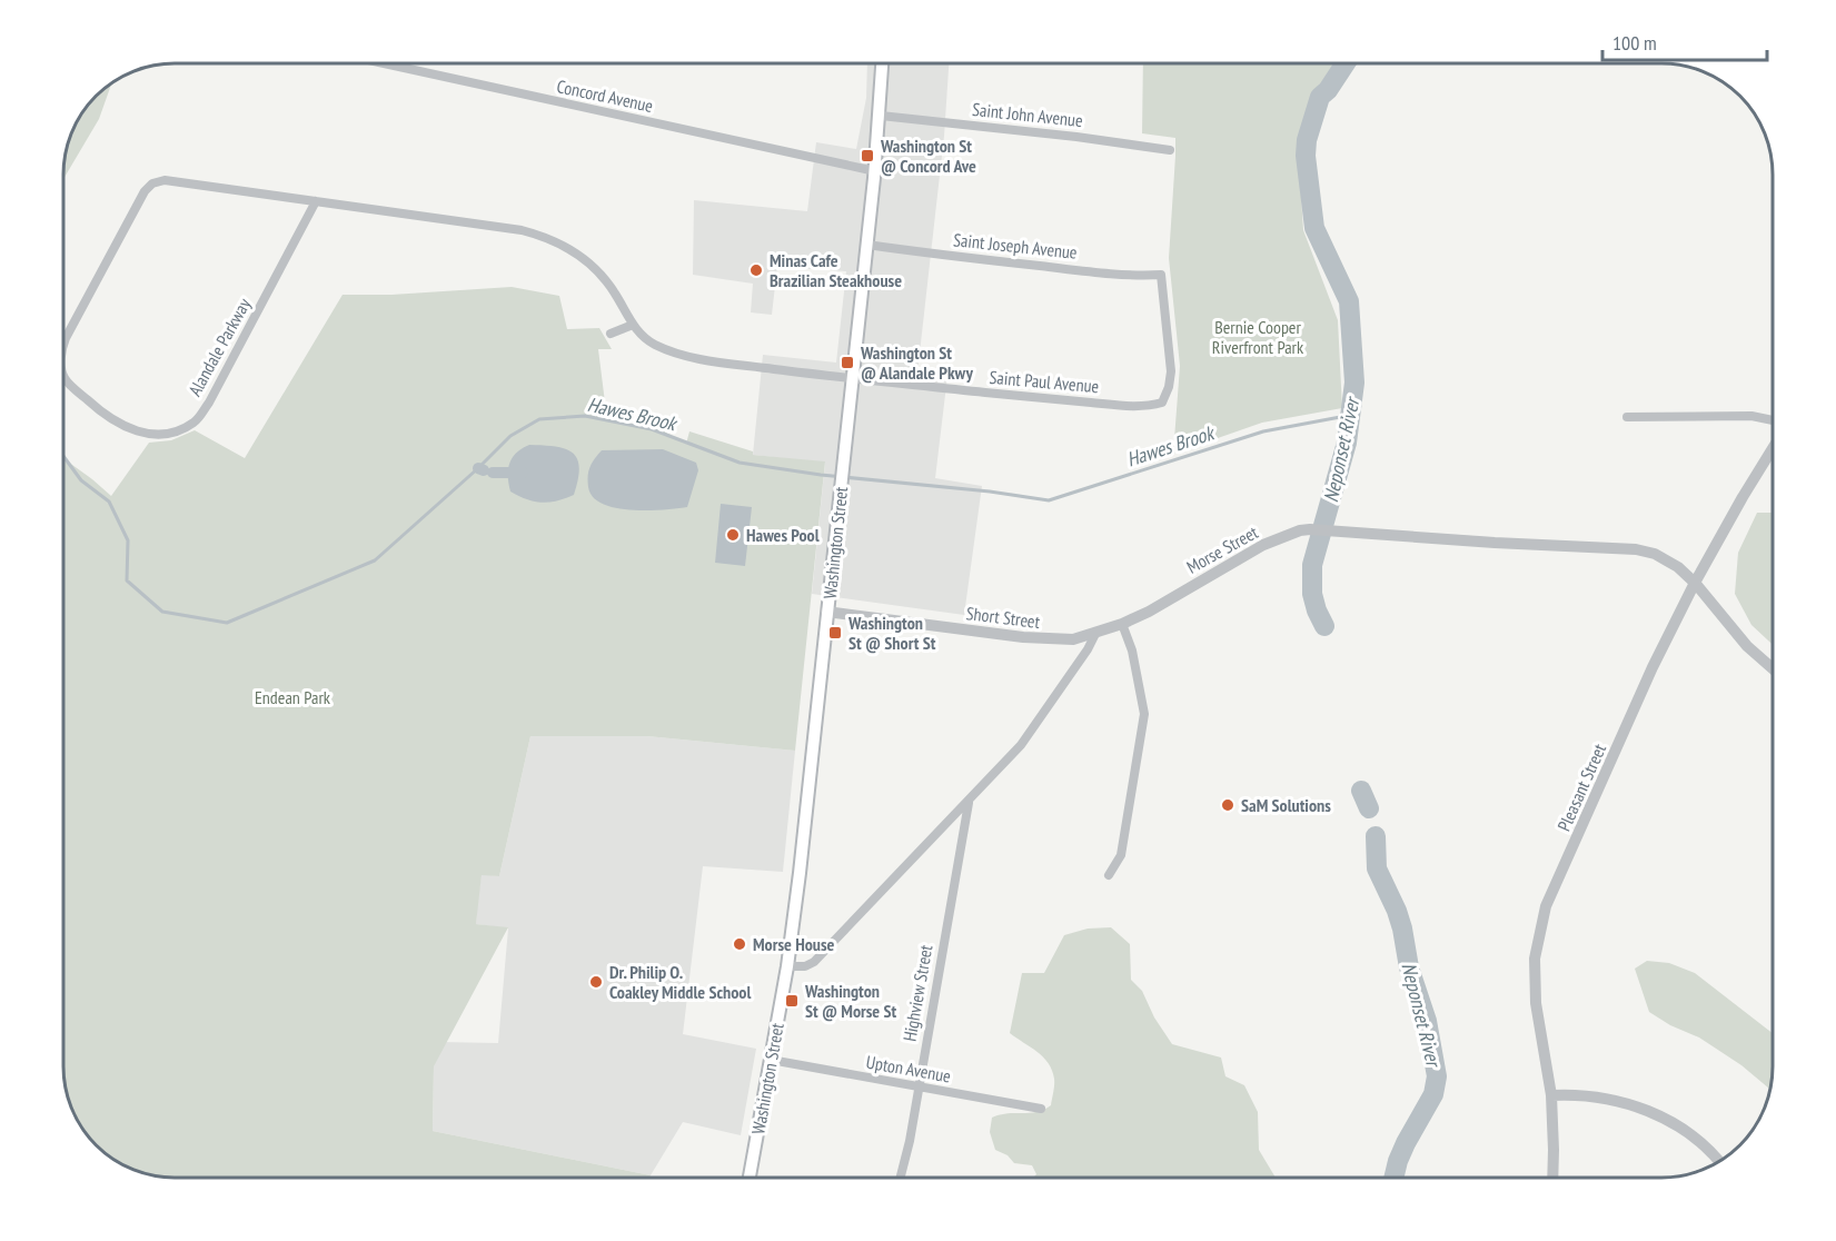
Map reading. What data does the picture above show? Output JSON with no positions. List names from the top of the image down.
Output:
{
  "streets": {
    "main road": ["Washington Street"],
    "street": [
      "Concord Avenue",
      "Saint John Avenue",
      "Saint Joseph Avenue",
      "Alandale Parkway",
      "Saint Paul Avenue",
      "Morse Street",
      "Short Street",
      "Pleasant Street",
      "Highview Street",
      "Upton Avenue"
    ]
  },
  "crossings": [
    ["Concord Avenue", "Washington Street"],
    ["Saint John Avenue", "Washington Street"],
    ["Saint Joseph Avenue", "Saint Paul Avenue"],
    ["Saint Joseph Avenue", "Washington Street"],
    ["Alandale Parkway", "Saint Paul Avenue"],
    ["Alandale Parkway", "Washington Street"],
    ["Saint Paul Avenue", "Washington Street"],
    ["Washington Street", "Short Street"],
    ["Washington Street", "Upton Avenue"],
    ["Morse Street", "Short Street"],
    ["Morse Street", "Pleasant Street"],
    ["Highview Street", "Upton Avenue"]
  ],
  "water": ["Hawes Brook", "Neponset River"],
  "parks": ["Bernie Cooper Riverfront Park", "Endean Park"],
  "places": {
    "transit": [
      "Washington St @ Concord Ave",
      "Washington St @ Alandale Pkwy",
      "Washington St @ Short St",
      "Washington St @ Morse St"
    ],
    "other": [
      "Minas Cafe Brazilian Steakhouse",
      "Hawes Pool",
      "SaM Solutions",
      "Morse House",
      "Dr. Philip O. Coakley Middle School"
    ]
  },
  "scale_bar": "100 m"
}
